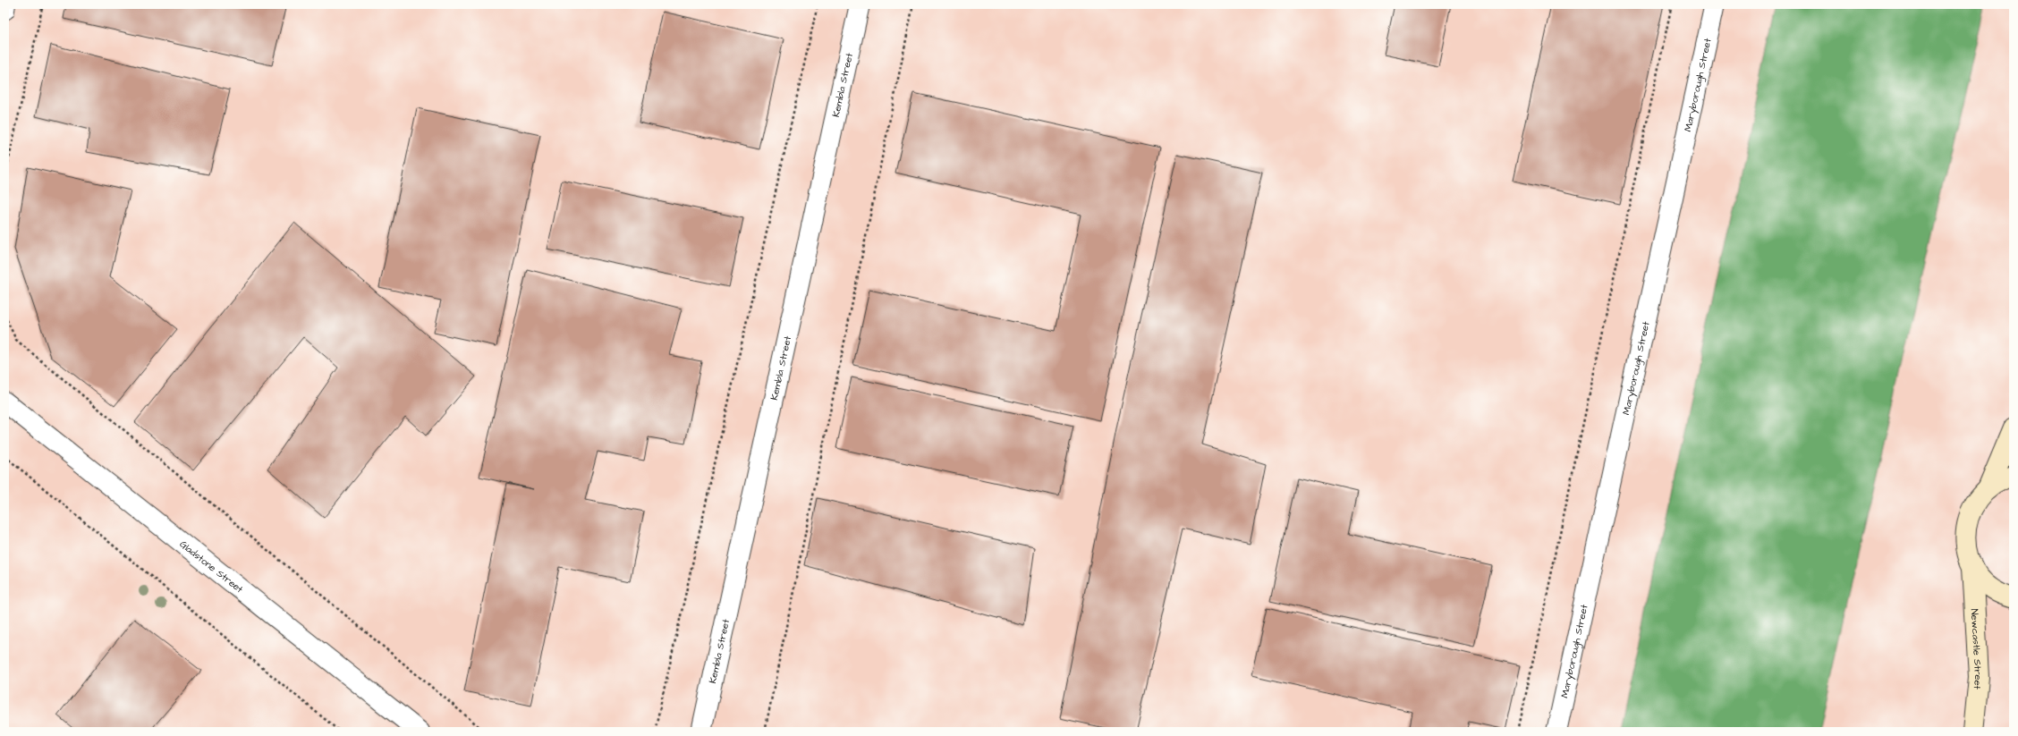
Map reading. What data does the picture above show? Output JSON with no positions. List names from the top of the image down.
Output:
{
  "streets": {
    "main road": ["Newcastle Street"],
    "street": ["Kembla Street", "Maryborough Street", "Gladstone Street"]
  }
}
